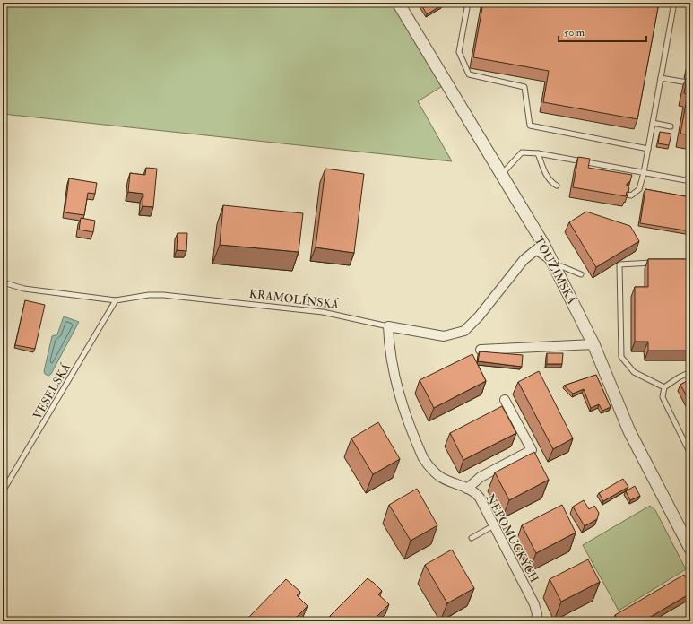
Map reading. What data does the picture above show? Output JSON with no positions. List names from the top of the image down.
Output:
{
  "streets": {
    "street": ["TOUŽIMSKÁ", "KRAMOLÍNSKÁ", "NEPOMUCKÝCH"],
    "lane": ["VESELSKÁ"]
  },
  "crossings": [
    ["TOUŽIMSKÁ", "KRAMOLÍNSKÁ"],
    ["KRAMOLÍNSKÁ", "VESELSKÁ"],
    ["KRAMOLÍNSKÁ", "NEPOMUCKÝCH"]
  ],
  "scale_bar": "50 m"
}
